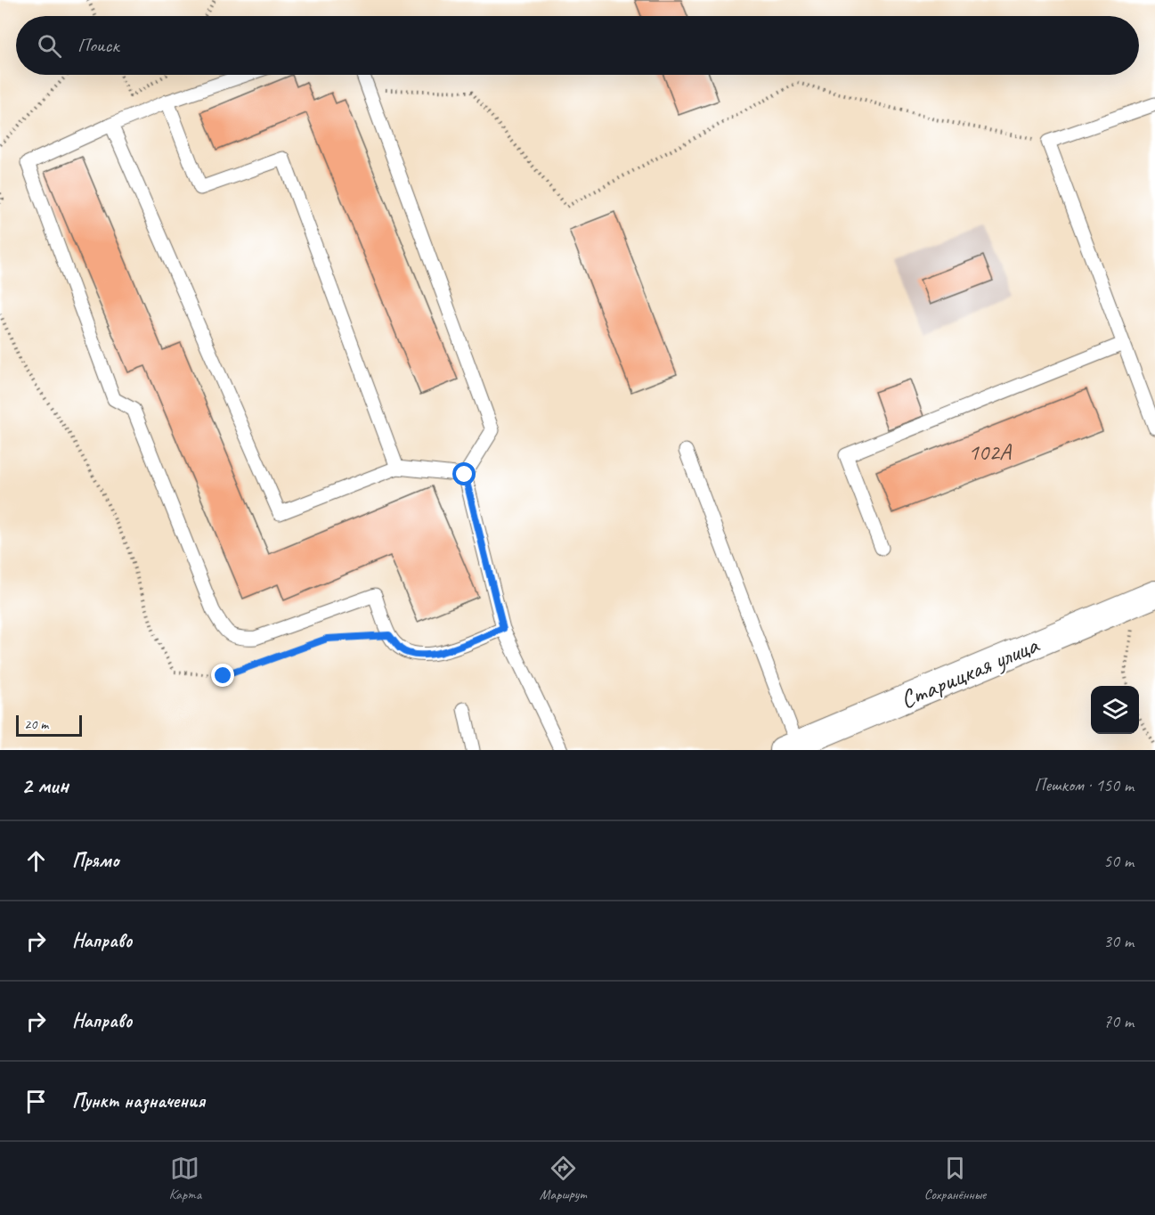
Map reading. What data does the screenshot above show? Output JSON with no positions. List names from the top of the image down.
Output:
{
  "streets": {
    "street": ["Старицкая улица"]
  },
  "house_numbers": ["102А"],
  "scale_bar": "20 m",
  "page": {
    "search": "Поиск",
    "scale": "20 m",
    "heading": ["2 мин", "Пешком · 150 m"],
    "list": [
      ["Прямо", "50 m"],
      ["Направо", "30 m"],
      ["Направо", "70 m"],
      "Пункт назначения"
    ],
    "nav": ["Карта", "Маршрут", "Сохранённые"]
  }
}
